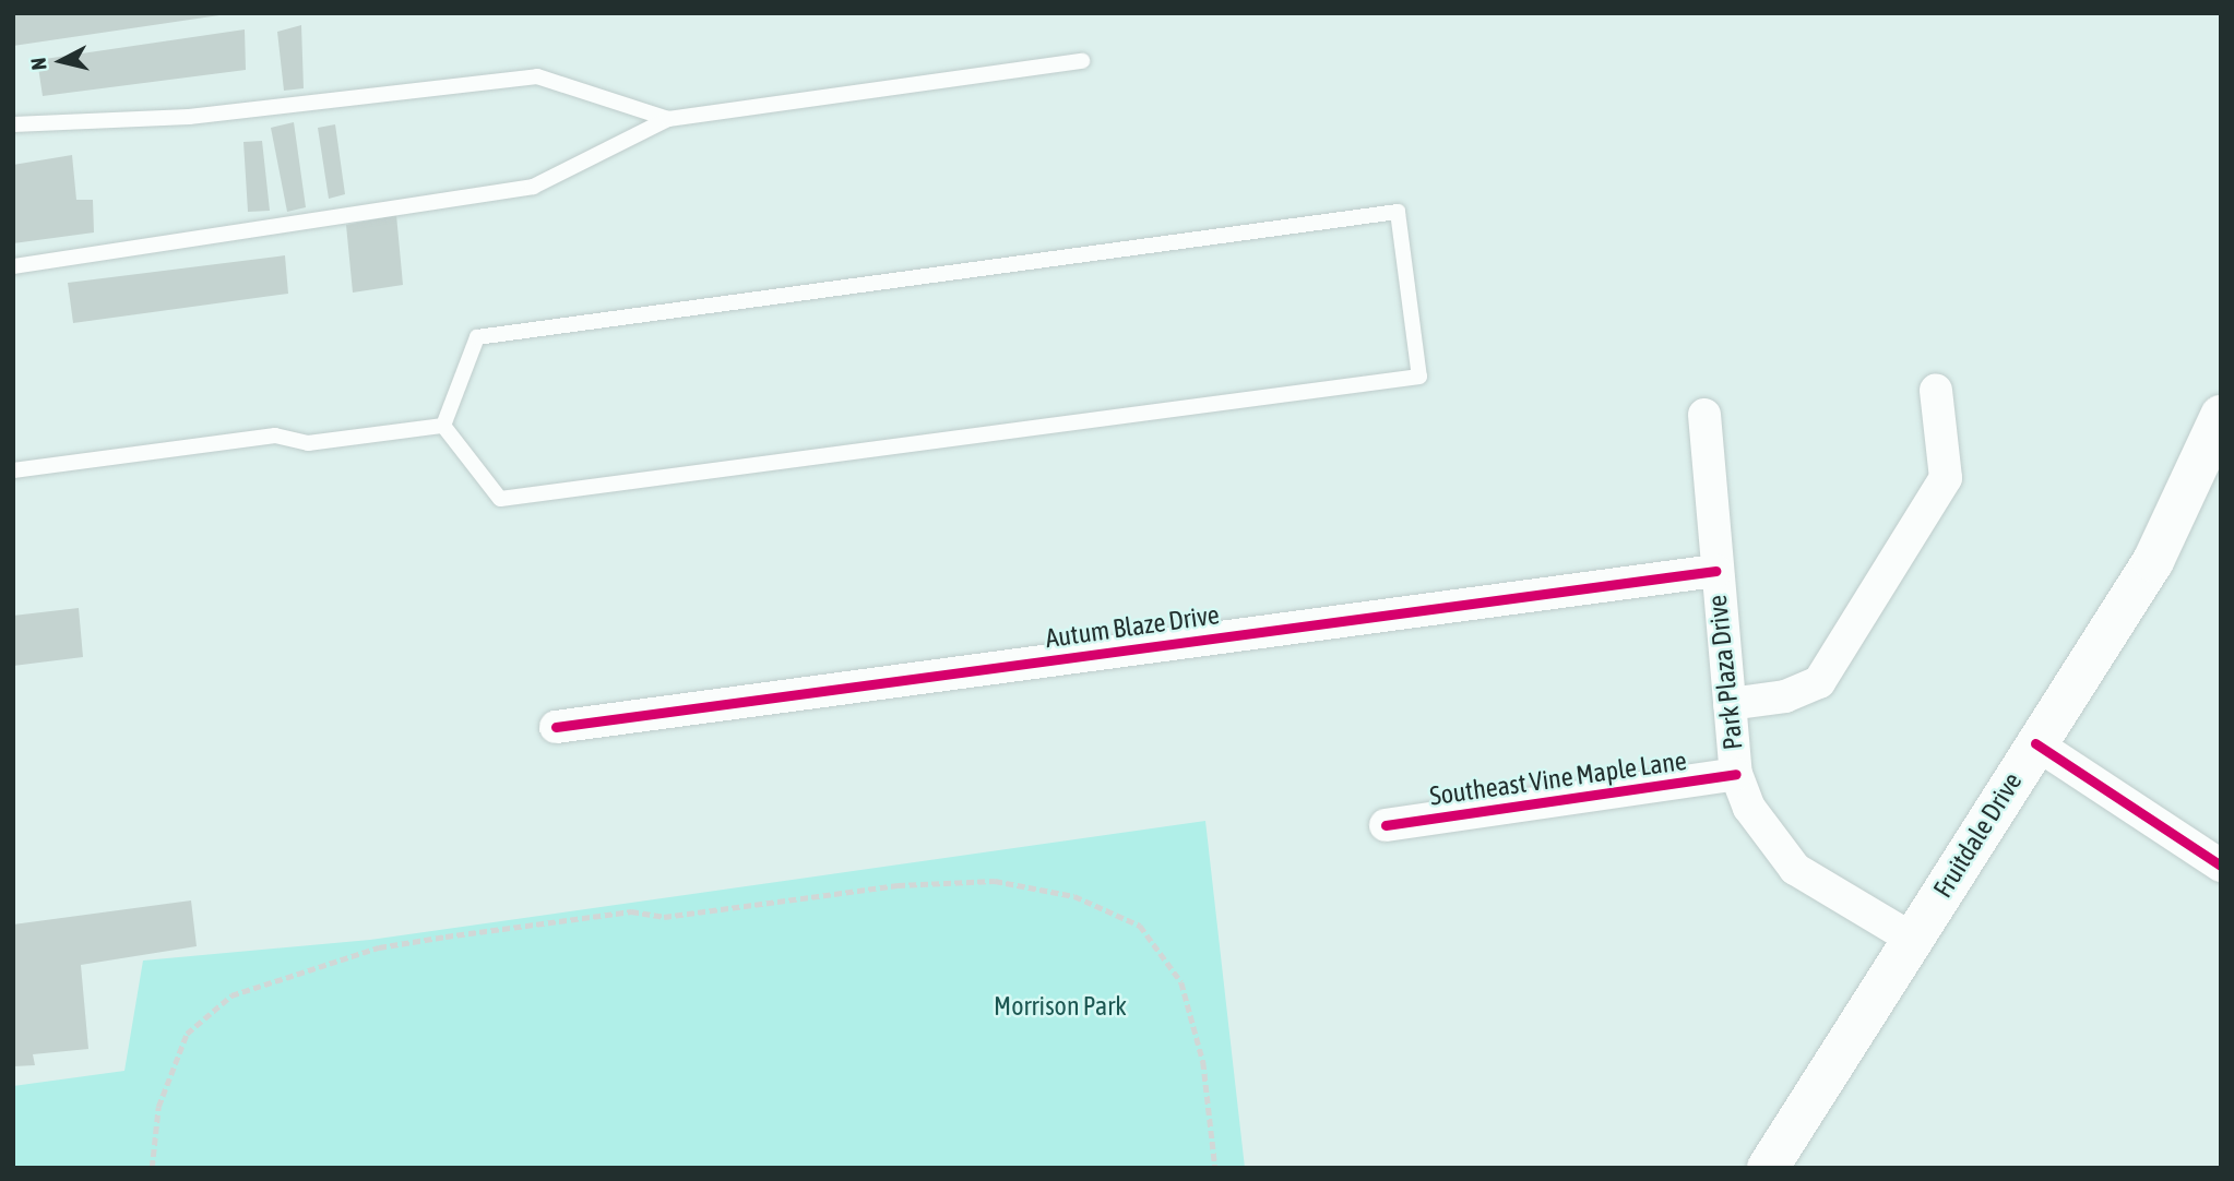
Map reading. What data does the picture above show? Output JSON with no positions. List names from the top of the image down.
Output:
{
  "streets": {
    "main road": ["Fruitdale Drive"],
    "street": ["Autum Blaze Drive", "Park Plaza Drive", "Southeast Vine Maple Lane"]
  },
  "crossings": [
    ["Autum Blaze Drive", "Park Plaza Drive"],
    ["Park Plaza Drive", "Southeast Vine Maple Lane"],
    ["Park Plaza Drive", "Fruitdale Drive"]
  ],
  "parks": ["Morrison Park"],
  "north": "left"
}
